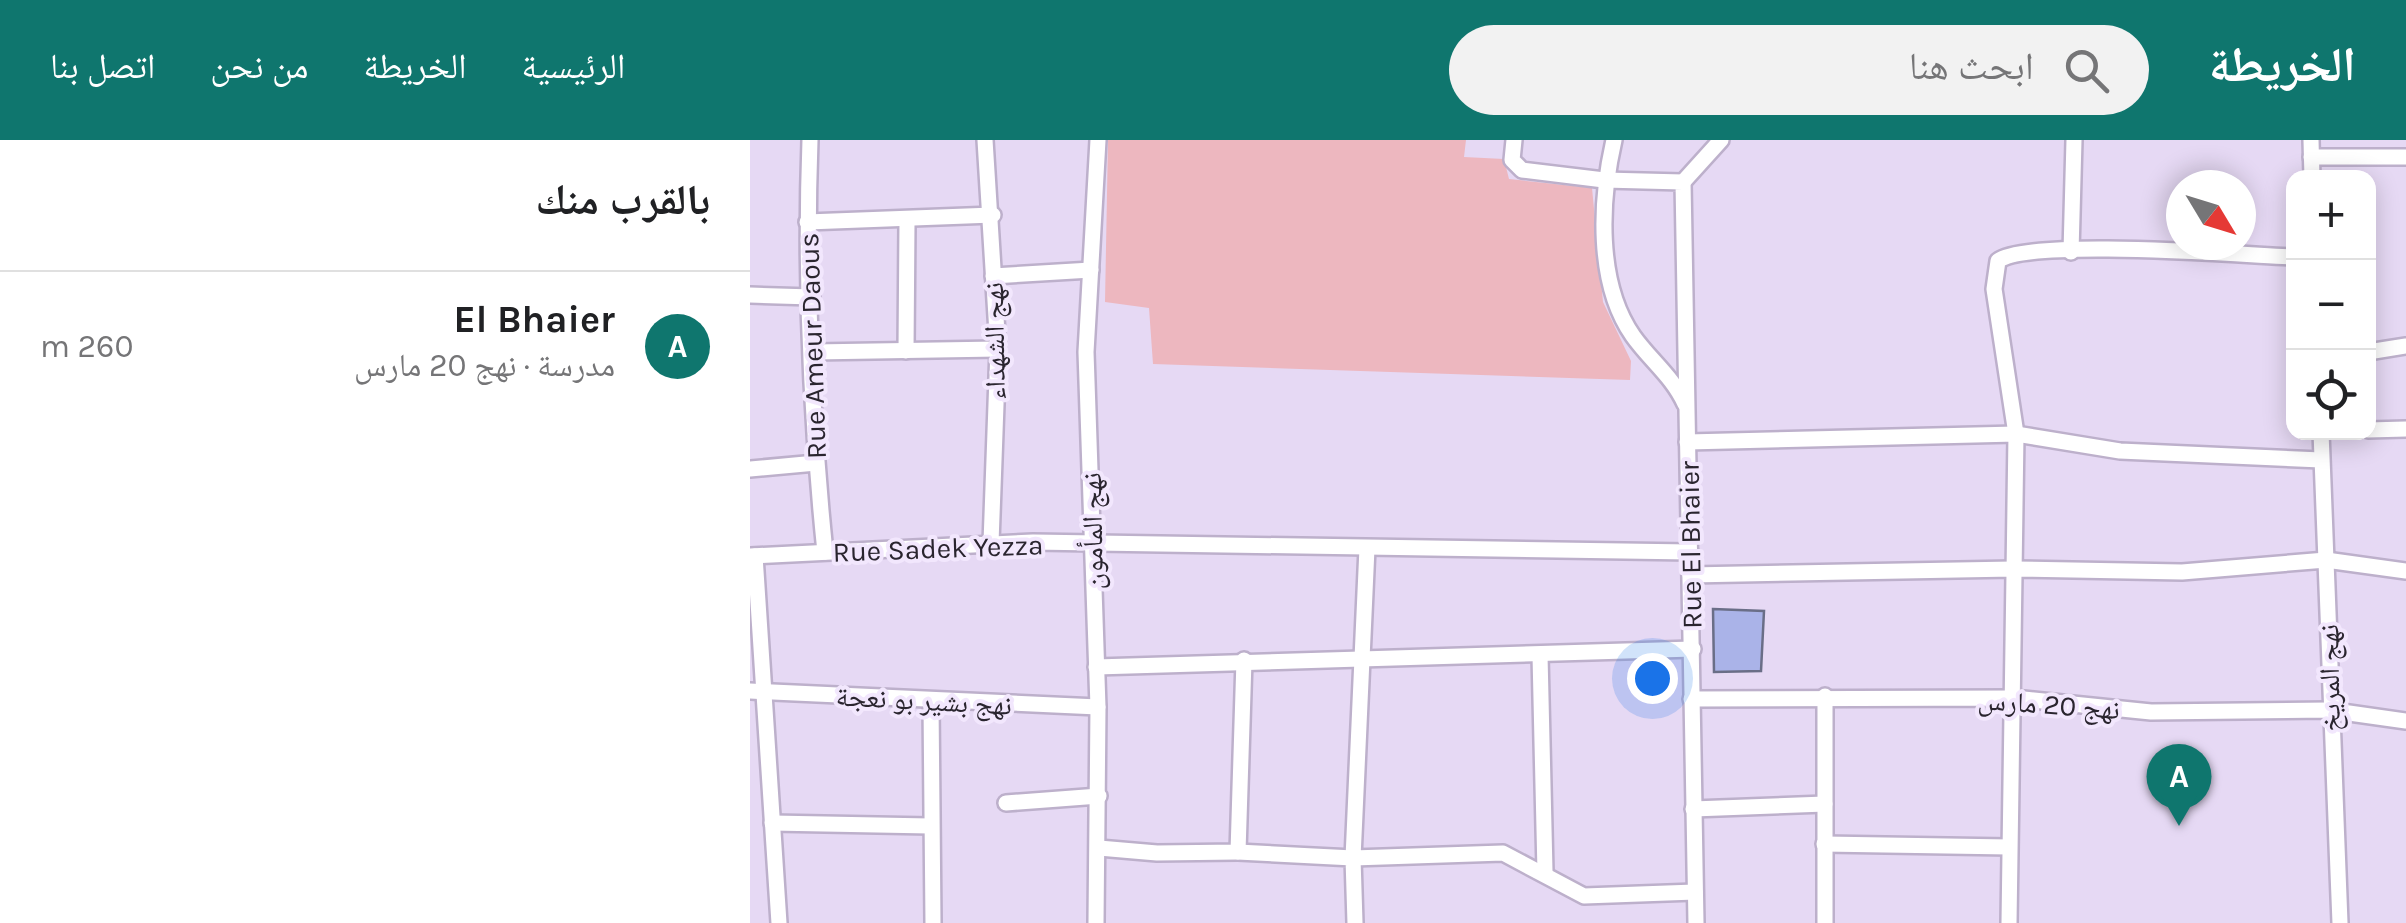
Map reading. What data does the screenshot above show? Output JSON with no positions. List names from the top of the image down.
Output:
{
  "streets": {
    "street": [
      "نهج الشهداء",
      "Rue Ameur Daous",
      "نهج المأمون",
      "Rue El Bhaier",
      "Rue Sadek Yezza",
      "نهج المريخ",
      "نهج بشير بو نعجة",
      "نهج 20 مارس"
    ]
  },
  "crossings": [
    ["نهج الشهداء", "Rue Sadek Yezza"],
    ["Rue Ameur Daous", "Rue Sadek Yezza"],
    ["نهج المأمون", "Rue Sadek Yezza"],
    ["نهج المأمون", "نهج بشير بو نعجة"],
    ["Rue El Bhaier", "Rue Sadek Yezza"],
    ["Rue El Bhaier", "نهج 20 مارس"],
    ["نهج المريخ", "نهج 20 مارس"]
  ],
  "north": "bottom right",
  "page": {
    "header": "الخريطة",
    "search": "ابحث هنا",
    "nav": [
      "الرئيسية",
      "الخريطة",
      "من نحن",
      "اتصل بنا"
    ],
    "heading": "بالقرب منك",
    "map_buttons": ["+", "−"],
    "list": [
      {
        "mark": "A",
        "name": "El Bhaier",
        "note": "مدرسة · نهج 20 مارس",
        "value": "260 m"
      }
    ],
    "pins": "A"
  }
}
